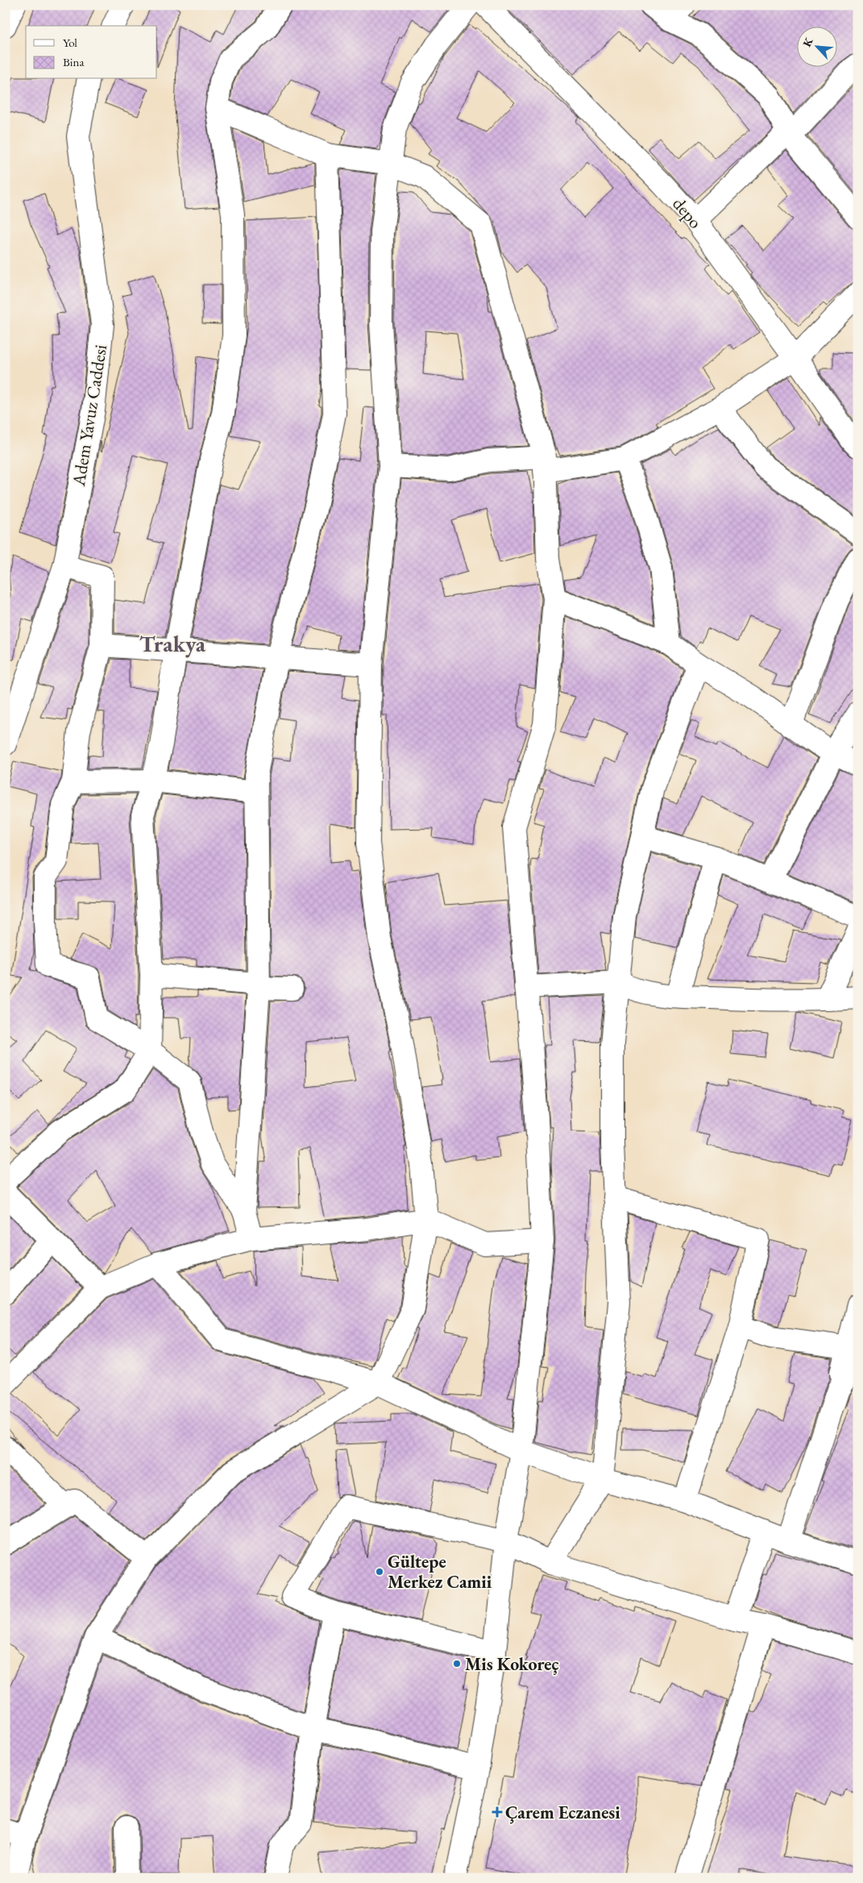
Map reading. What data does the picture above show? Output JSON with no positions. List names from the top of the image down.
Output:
{
  "streets": {
    "street": ["depo", "Adem Yavuz Caddesi"]
  },
  "districts": ["Trakya"],
  "places": {
    "other": ["Gültepe Merkez Camii", "Mis Kokoreç"],
    "health": ["Çarem Eczanesi"]
  },
  "legend": ["Yol", "Bina"],
  "north": "top left"
}
